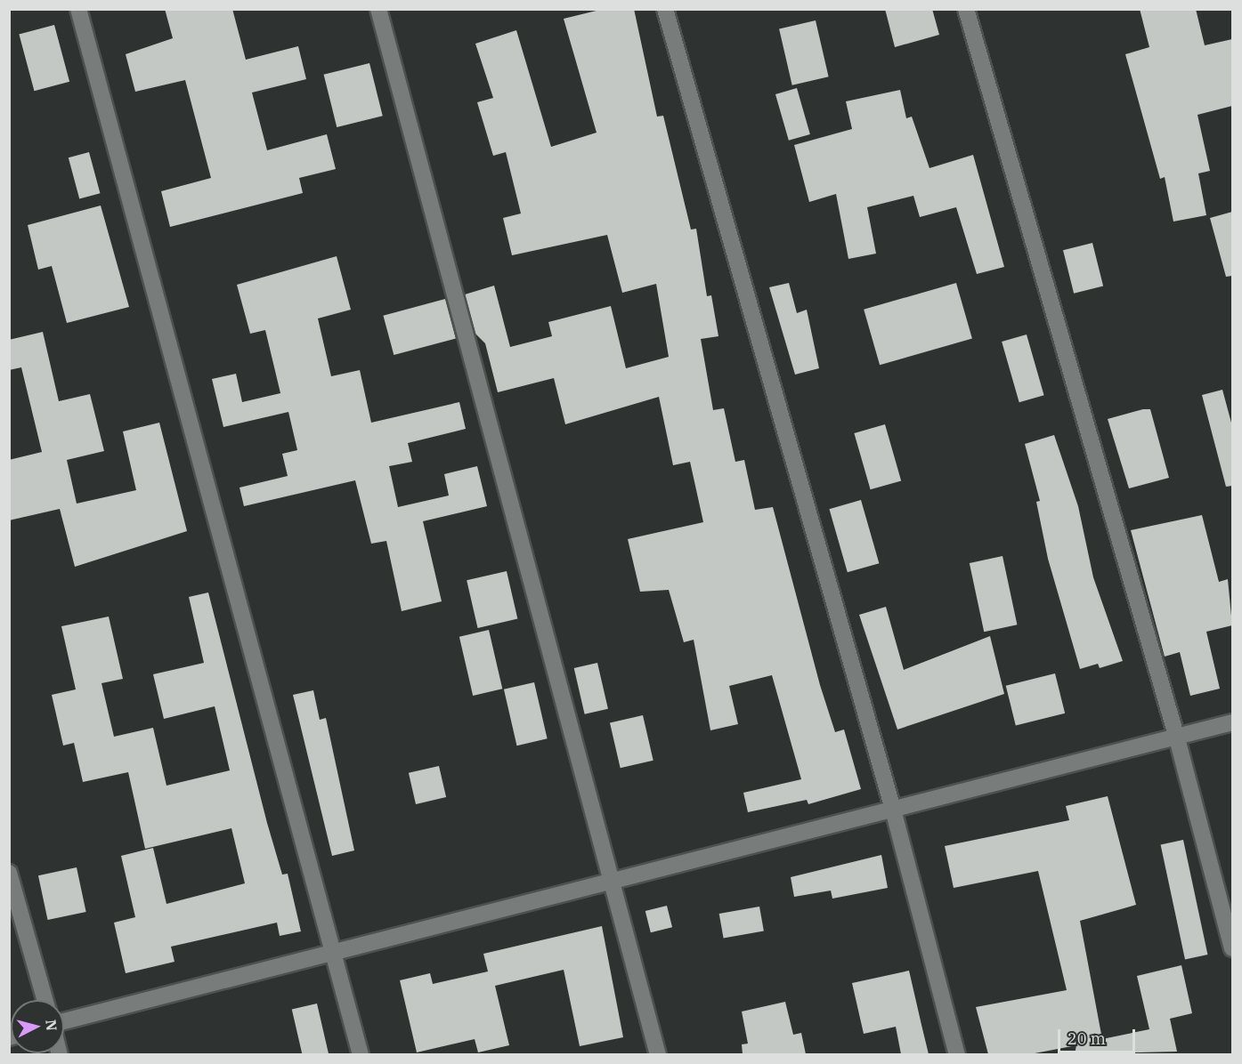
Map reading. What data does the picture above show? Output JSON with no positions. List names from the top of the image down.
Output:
{
  "scale_bar": "20 m",
  "north": "right"
}
